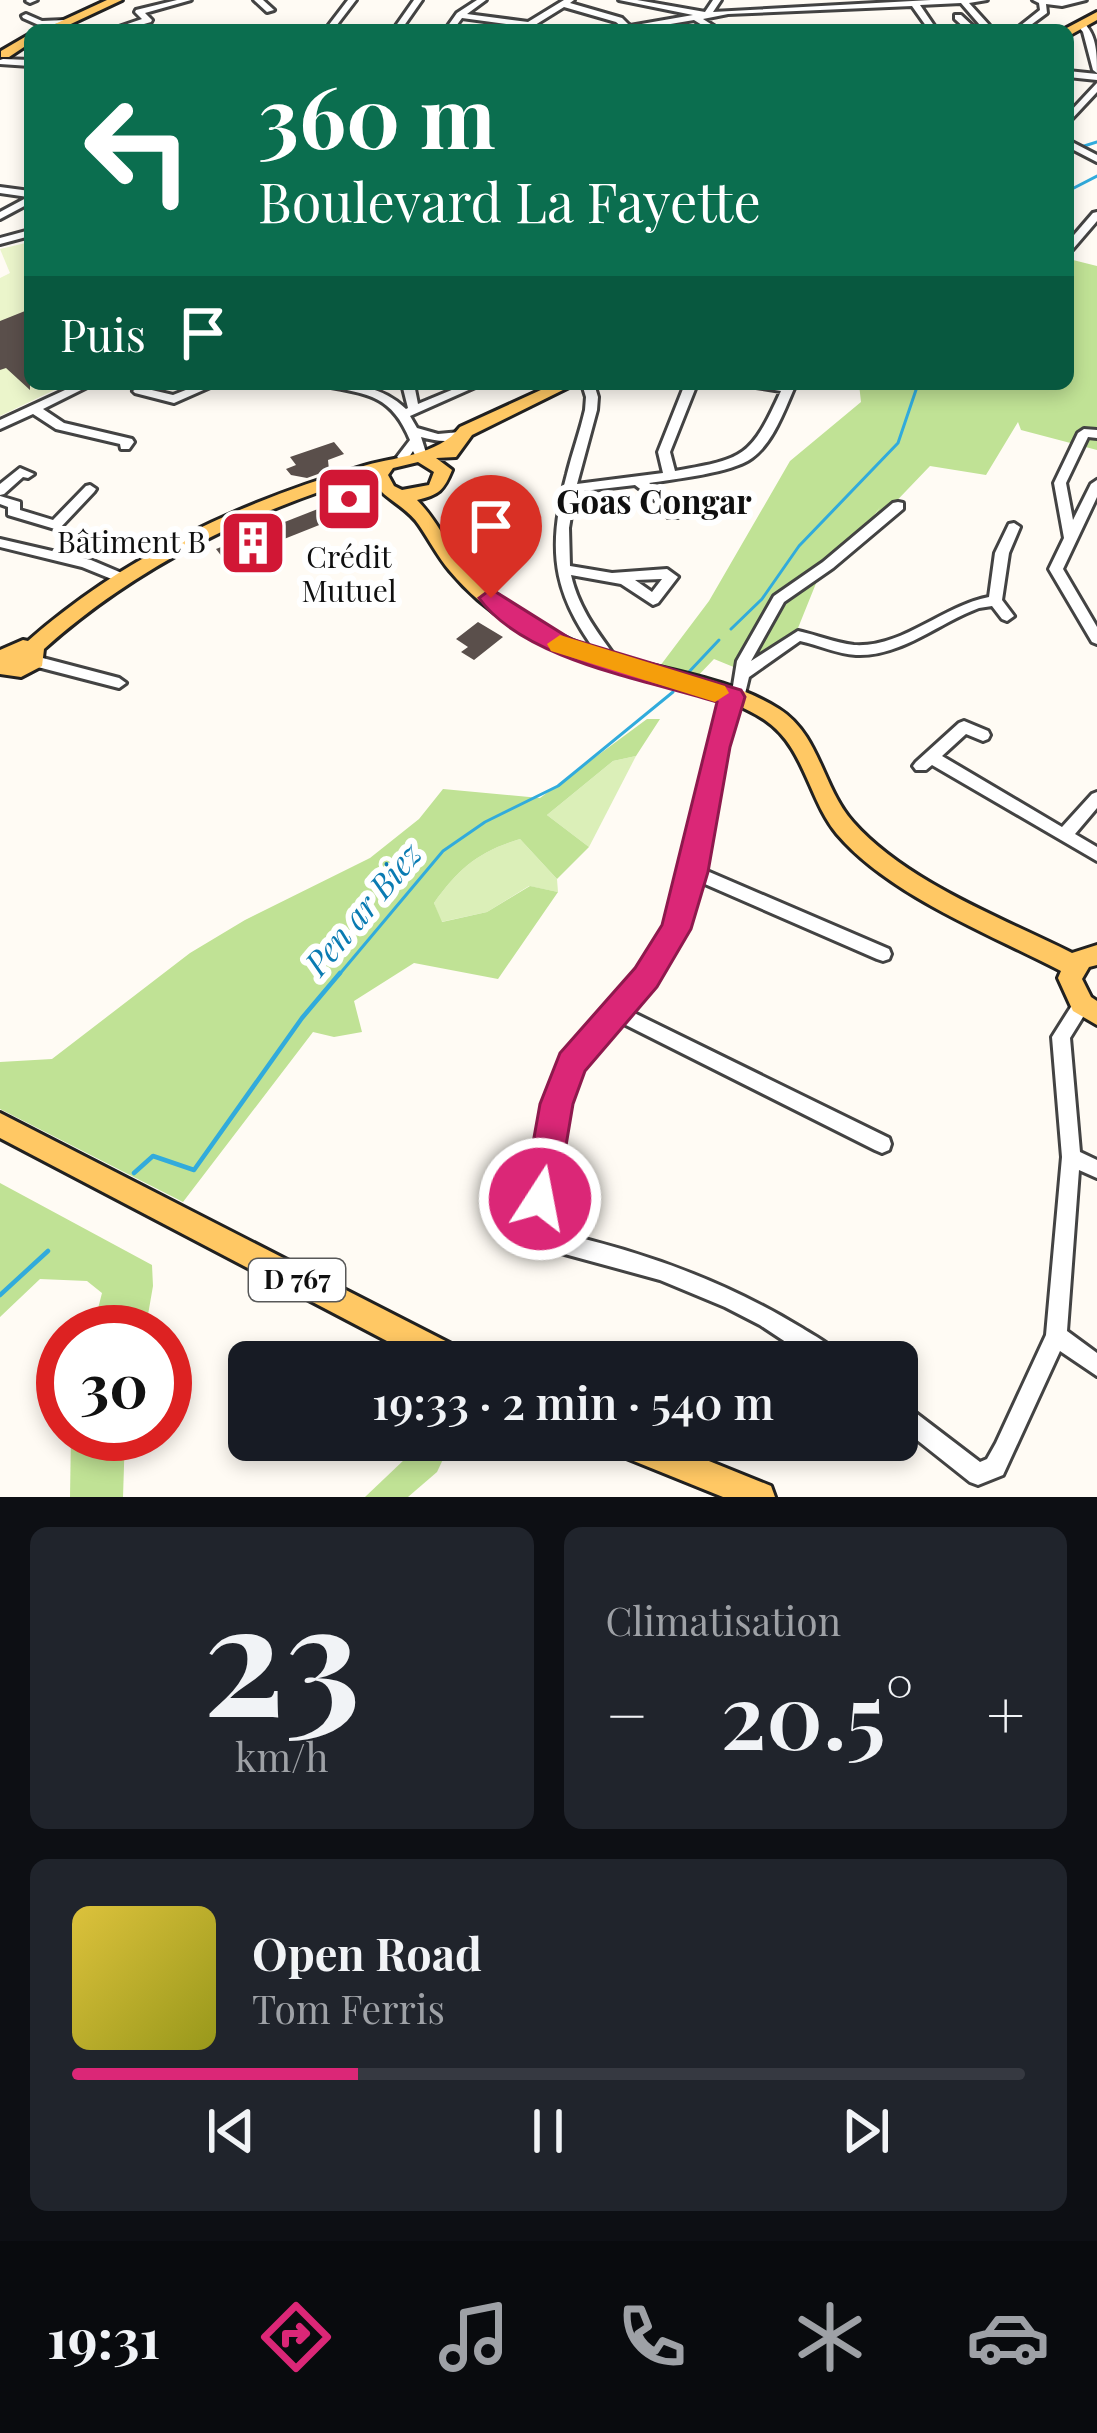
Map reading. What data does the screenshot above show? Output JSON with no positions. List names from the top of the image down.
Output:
{
  "streets": {
    "main road": ["D 767"]
  },
  "districts": ["Goas Congar"],
  "water": ["Pen ar Biez"],
  "places": {
    "bank": ["Crédit Mutuel"],
    "building": ["Bâtiment B"]
  },
  "page": {
    "turn": ["360 m", "Boulevard La Fayette"],
    "then": "Puis",
    "limit": "30",
    "trip": "19:33 · 2 min · 540 m",
    "tile": [
      ["23", "km/h"],
      "Climatisation"
    ],
    "heat": ["−", "20.5°", "+"],
    "song": ["Open Road", "Tom Ferris"],
    "tabs": "19:31"
  }
}
